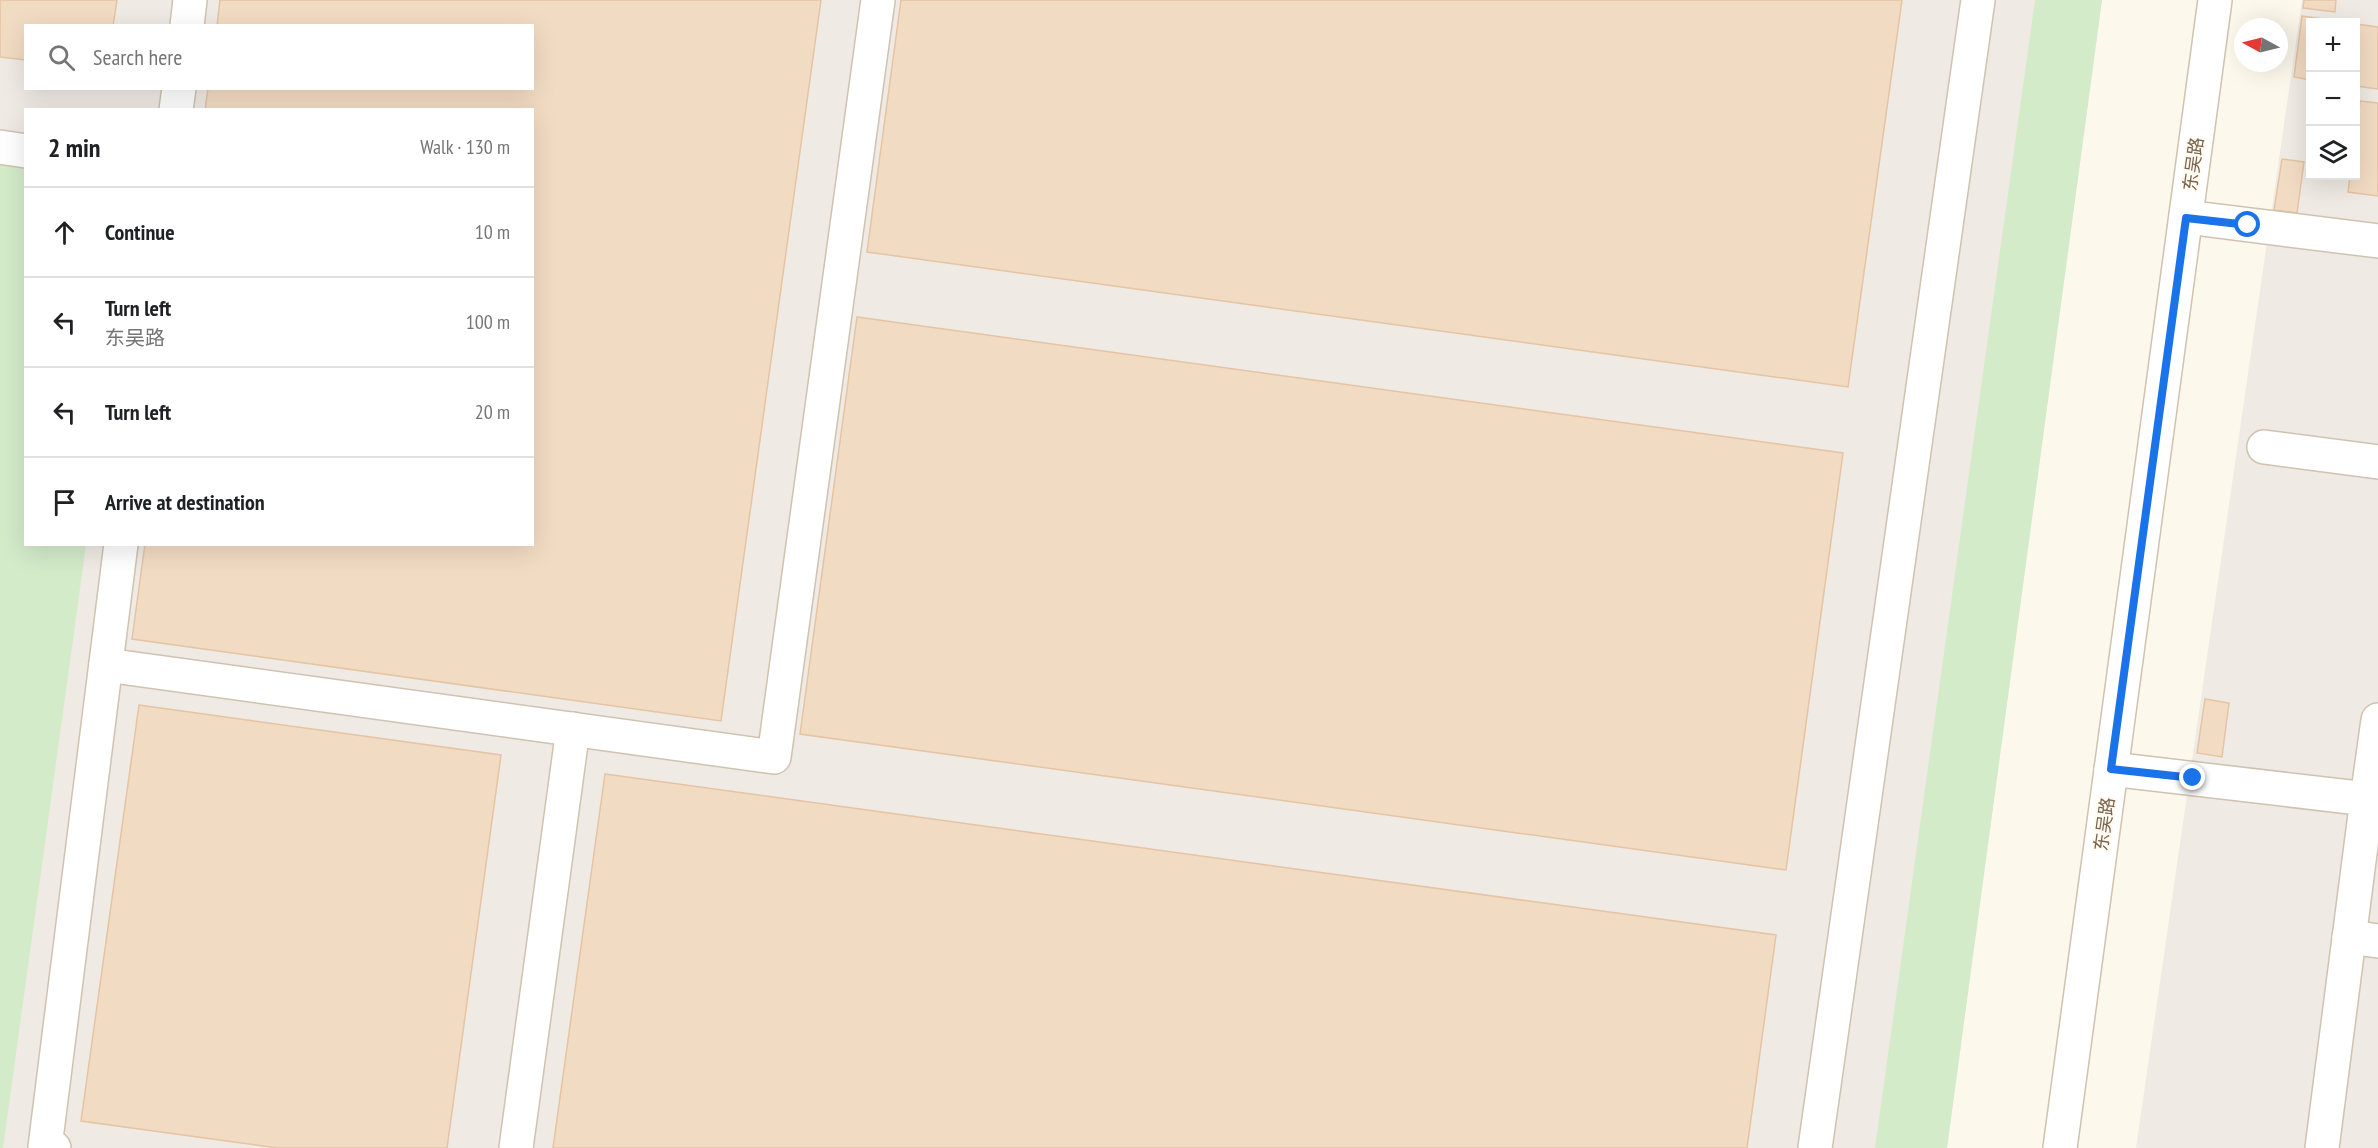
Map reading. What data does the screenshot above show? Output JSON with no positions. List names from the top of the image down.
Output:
{
  "streets": {
    "street": ["东吴路"]
  },
  "north": "left",
  "page": {
    "map_buttons": ["+", "−"],
    "search": "Search here",
    "heading": ["2 min", "Walk · 130 m"],
    "list": [
      ["Continue", "10 m"],
      ["Turn left", "东吴路", "100 m"],
      ["Turn left", "20 m"],
      "Arrive at destination"
    ]
  }
}
